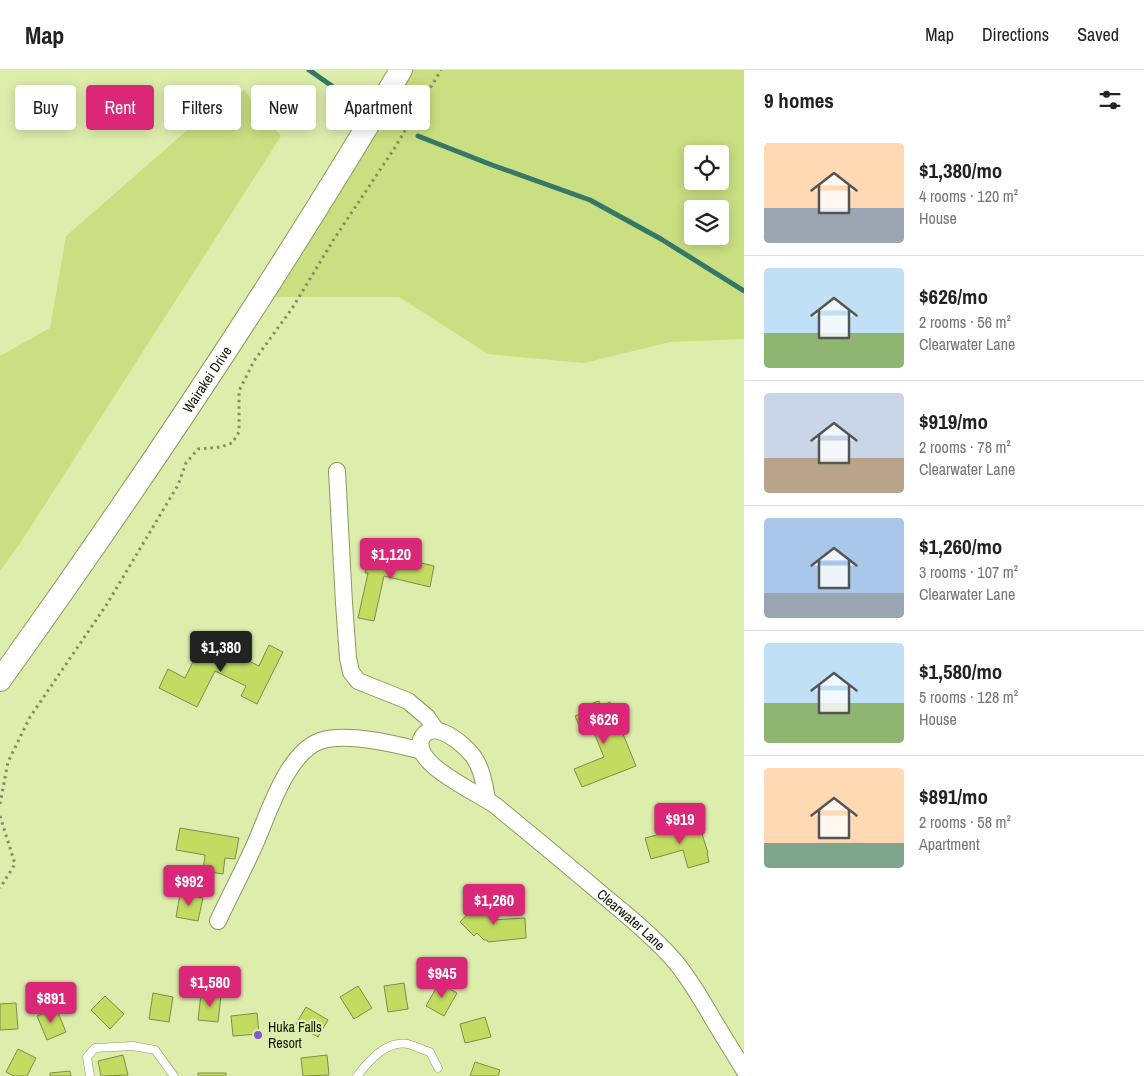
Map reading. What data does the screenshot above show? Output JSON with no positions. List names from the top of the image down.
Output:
{
  "streets": {
    "main road": ["Wairakei Drive"],
    "street": ["Clearwater Lane"]
  },
  "places": ["Huka Falls Resort"],
  "page": {
    "header": "Map",
    "nav": ["Map", "Directions", "Saved"],
    "heading": "9 homes",
    "chip": [
      "Buy",
      "Rent",
      "Filters",
      "New",
      "Apartment"
    ],
    "list": [
      {
        "name": "$1,380/mo",
        "note": "4 rooms · 120 m² · House"
      },
      {
        "name": "$626/mo",
        "note": "2 rooms · 56 m² · Clearwater Lane"
      },
      {
        "name": "$919/mo",
        "note": "2 rooms · 78 m² · Clearwater Lane"
      },
      {
        "name": "$1,260/mo",
        "note": "3 rooms · 107 m² · Clearwater Lane"
      },
      {
        "name": "$1,580/mo",
        "note": "5 rooms · 128 m² · House"
      },
      {
        "name": "$891/mo",
        "note": "2 rooms · 58 m² · Apartment"
      }
    ],
    "price": [
      "$1,120",
      "$1,380",
      "$626",
      "$919",
      "$992",
      "$1,260",
      "$945",
      "$1,580",
      "$891"
    ]
  }
}
